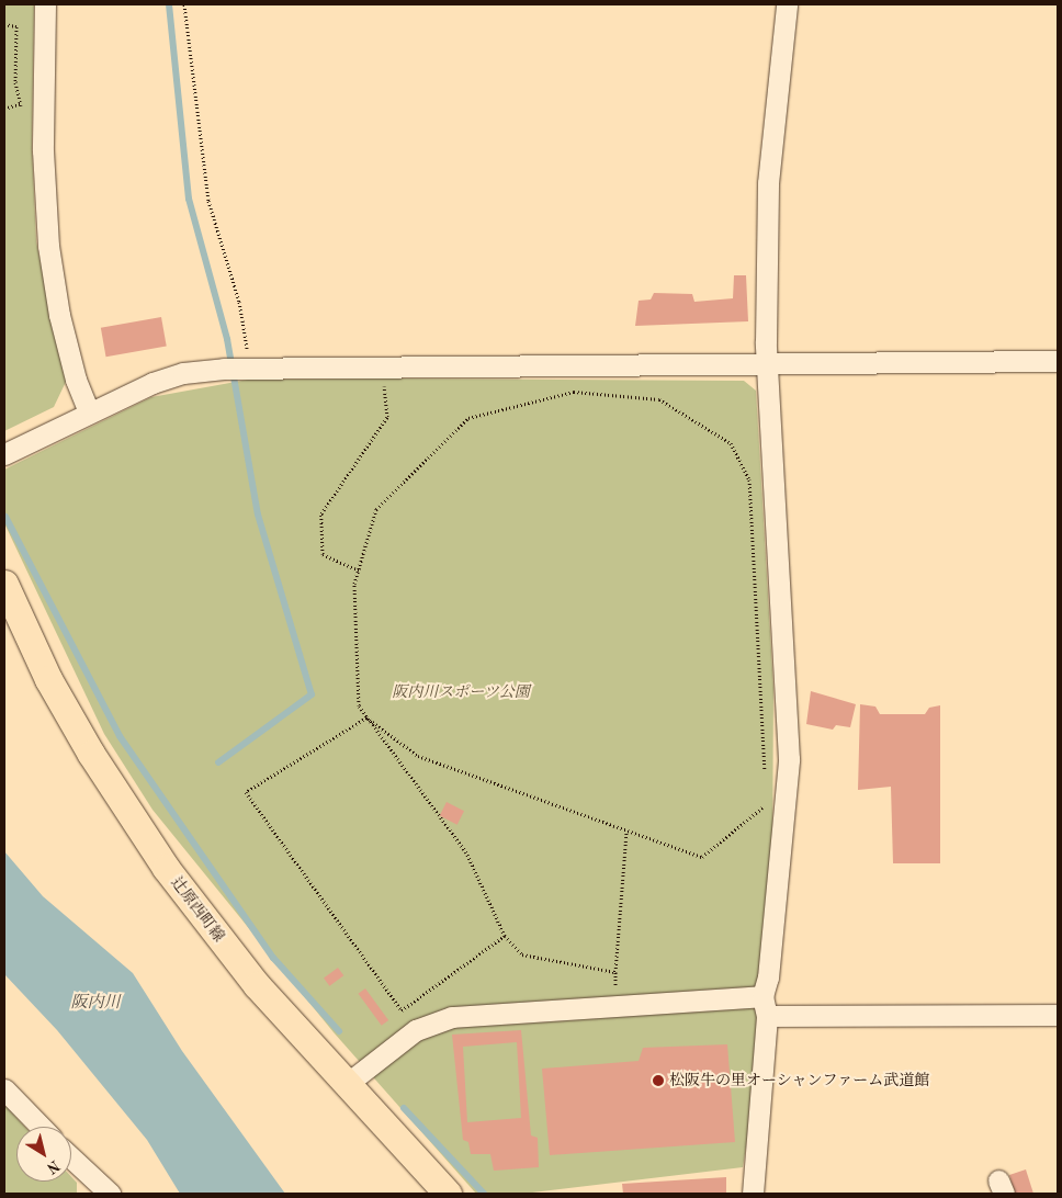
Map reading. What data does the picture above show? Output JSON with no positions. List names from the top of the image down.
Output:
{
  "streets": {
    "main road": ["辻原西町線"]
  },
  "water": ["阪内川"],
  "parks": ["阪内川スポーツ公園"],
  "places": ["松阪牛の里オーシャンファーム武道館"],
  "north": "bottom right"
}
